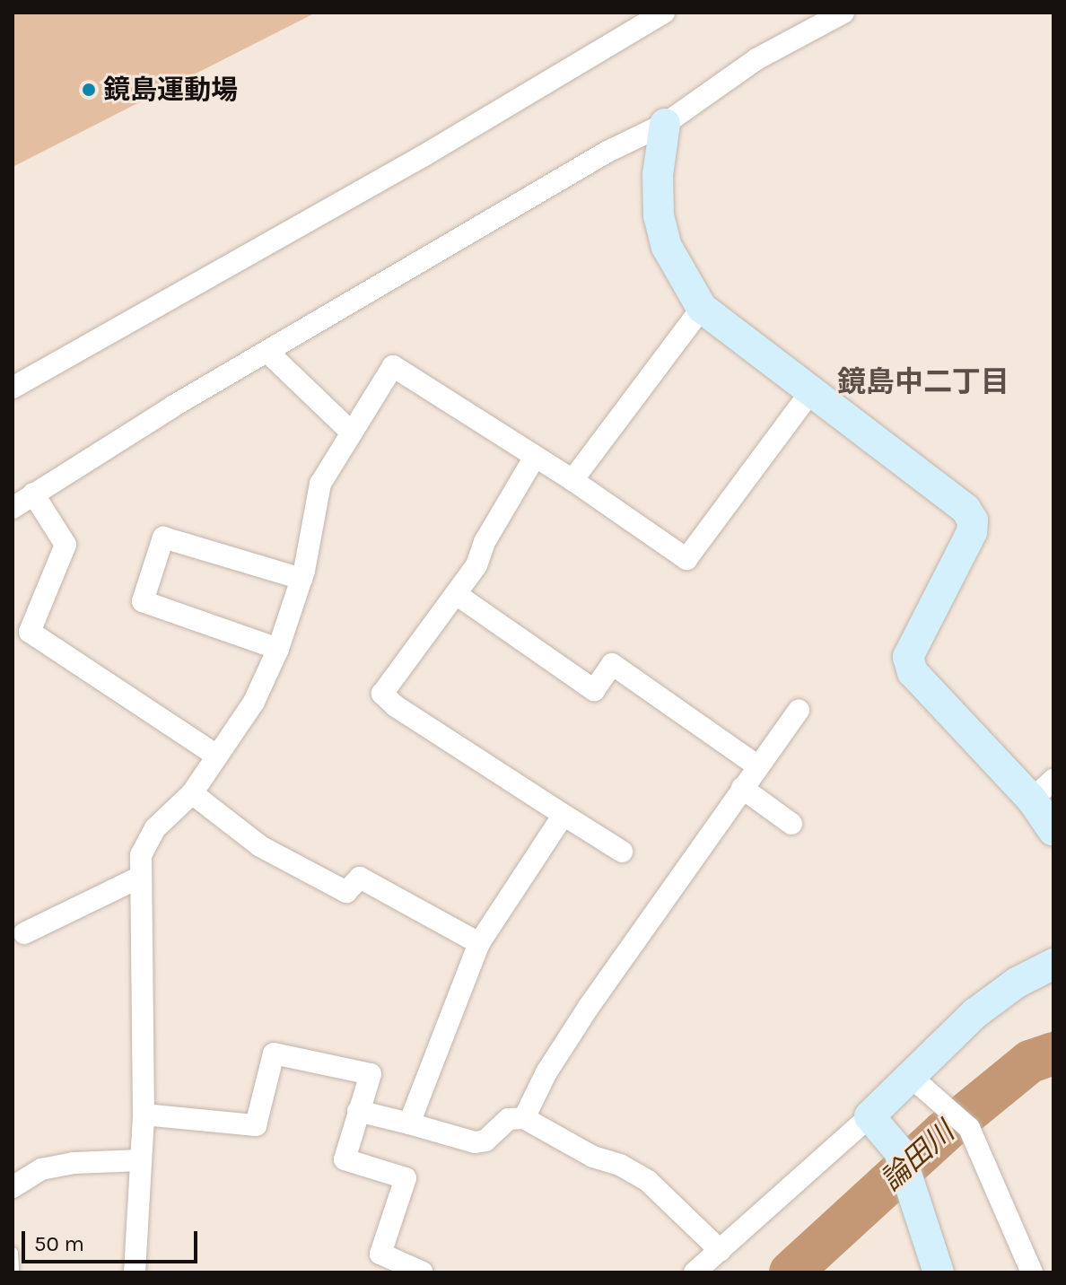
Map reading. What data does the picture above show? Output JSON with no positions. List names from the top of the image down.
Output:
{
  "districts": ["鏡島中二丁目"],
  "water": ["論田川"],
  "places": ["鏡島運動場"],
  "scale_bar": "50 m"
}
